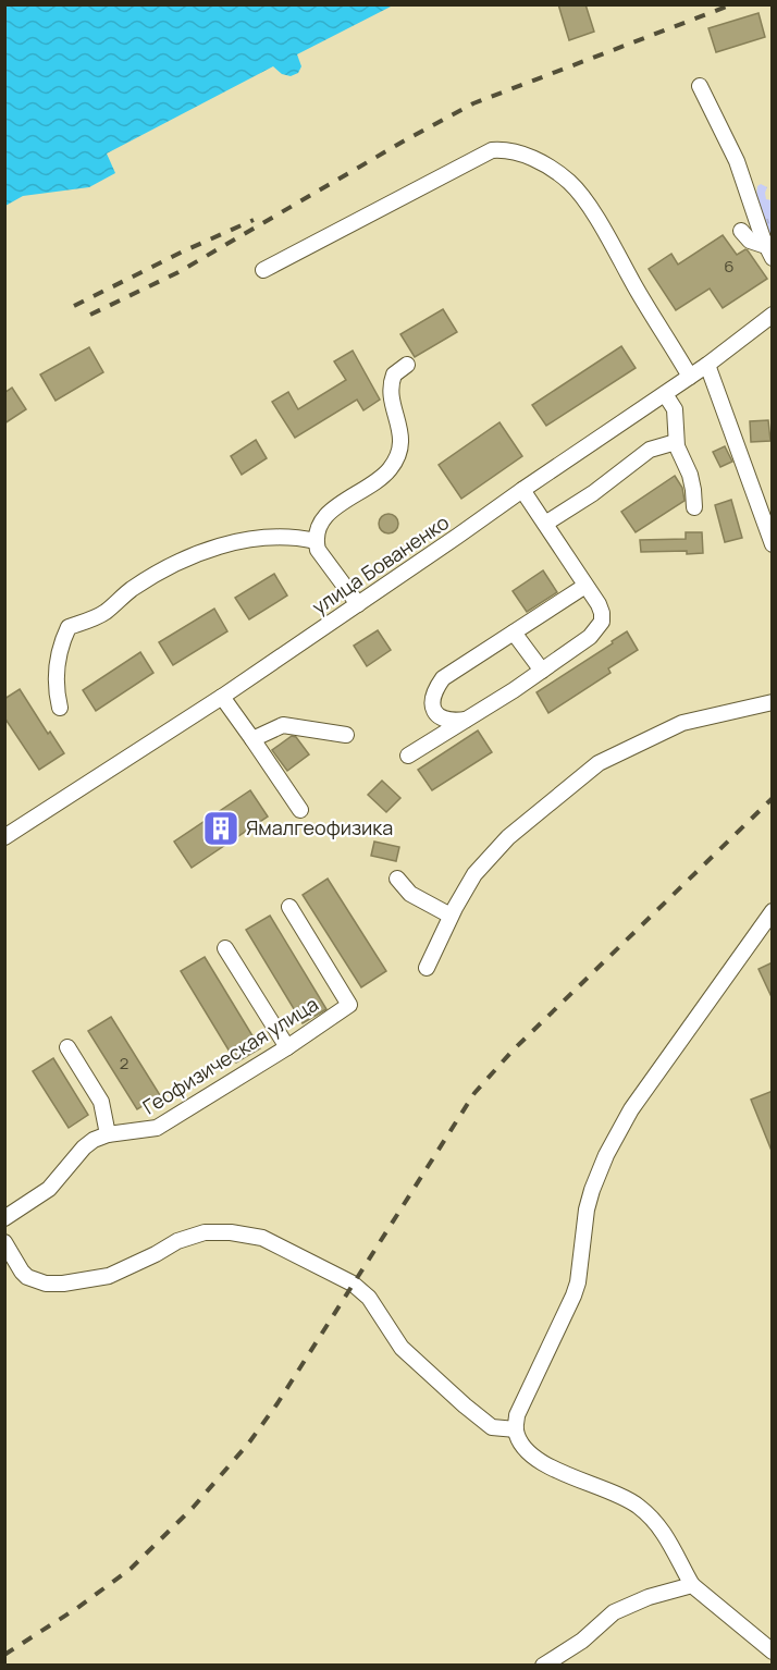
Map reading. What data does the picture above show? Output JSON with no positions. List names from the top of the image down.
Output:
{
  "streets": {
    "street": ["улица Бованенко", "Геофизическая улица"]
  },
  "places": {
    "building": ["Ямалгеофизика"]
  },
  "house_numbers": ["6", "2"]
}
